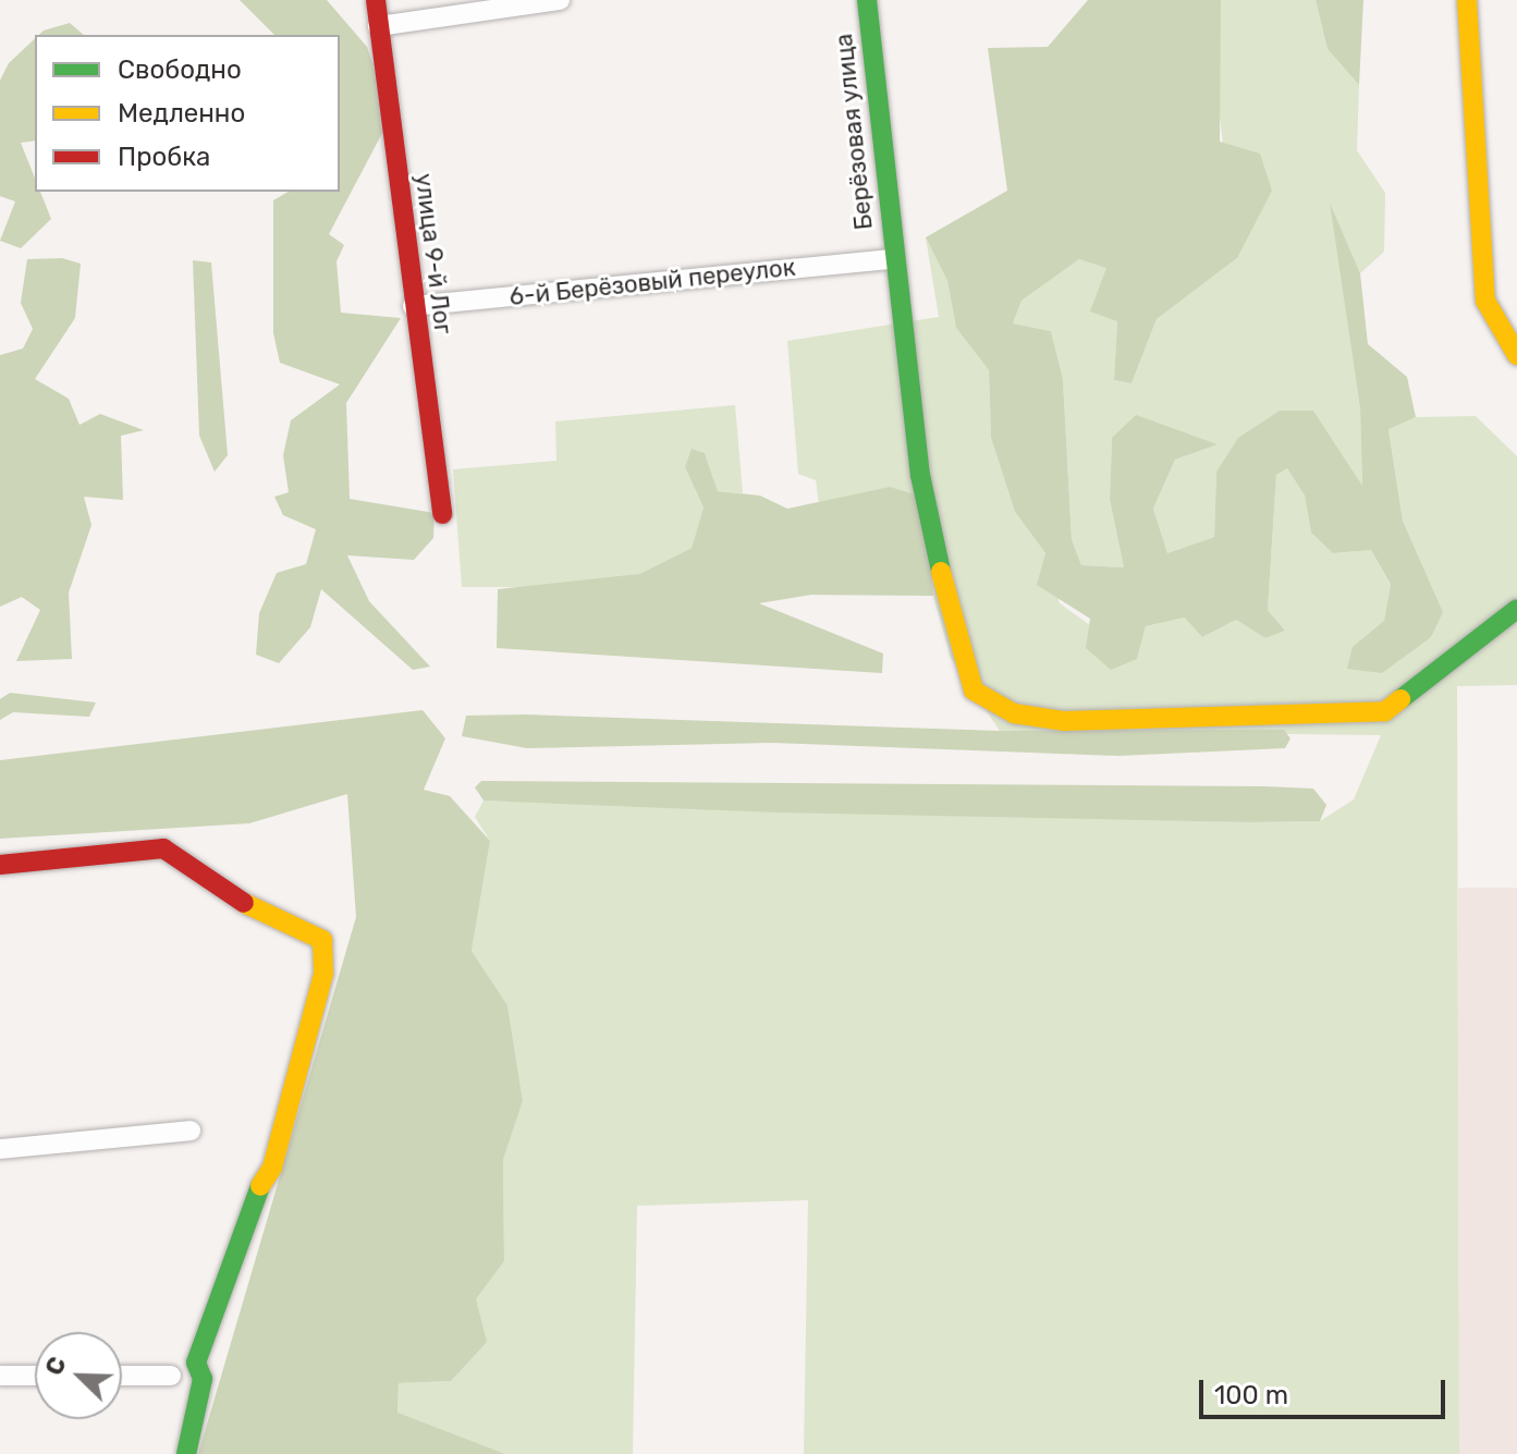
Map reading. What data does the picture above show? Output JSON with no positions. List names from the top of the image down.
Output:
{
  "streets": {
    "street": ["Берёзовая улица", "улица 9-й Лог", "6-й Берёзовый переулок"]
  },
  "crossings": [
    ["Берёзовая улица", "6-й Берёзовый переулок"],
    ["улица 9-й Лог", "6-й Берёзовый переулок"]
  ],
  "legend": ["Свободно", "Медленно", "Пробка"],
  "scale_bar": "100 m",
  "north": "top left"
}
